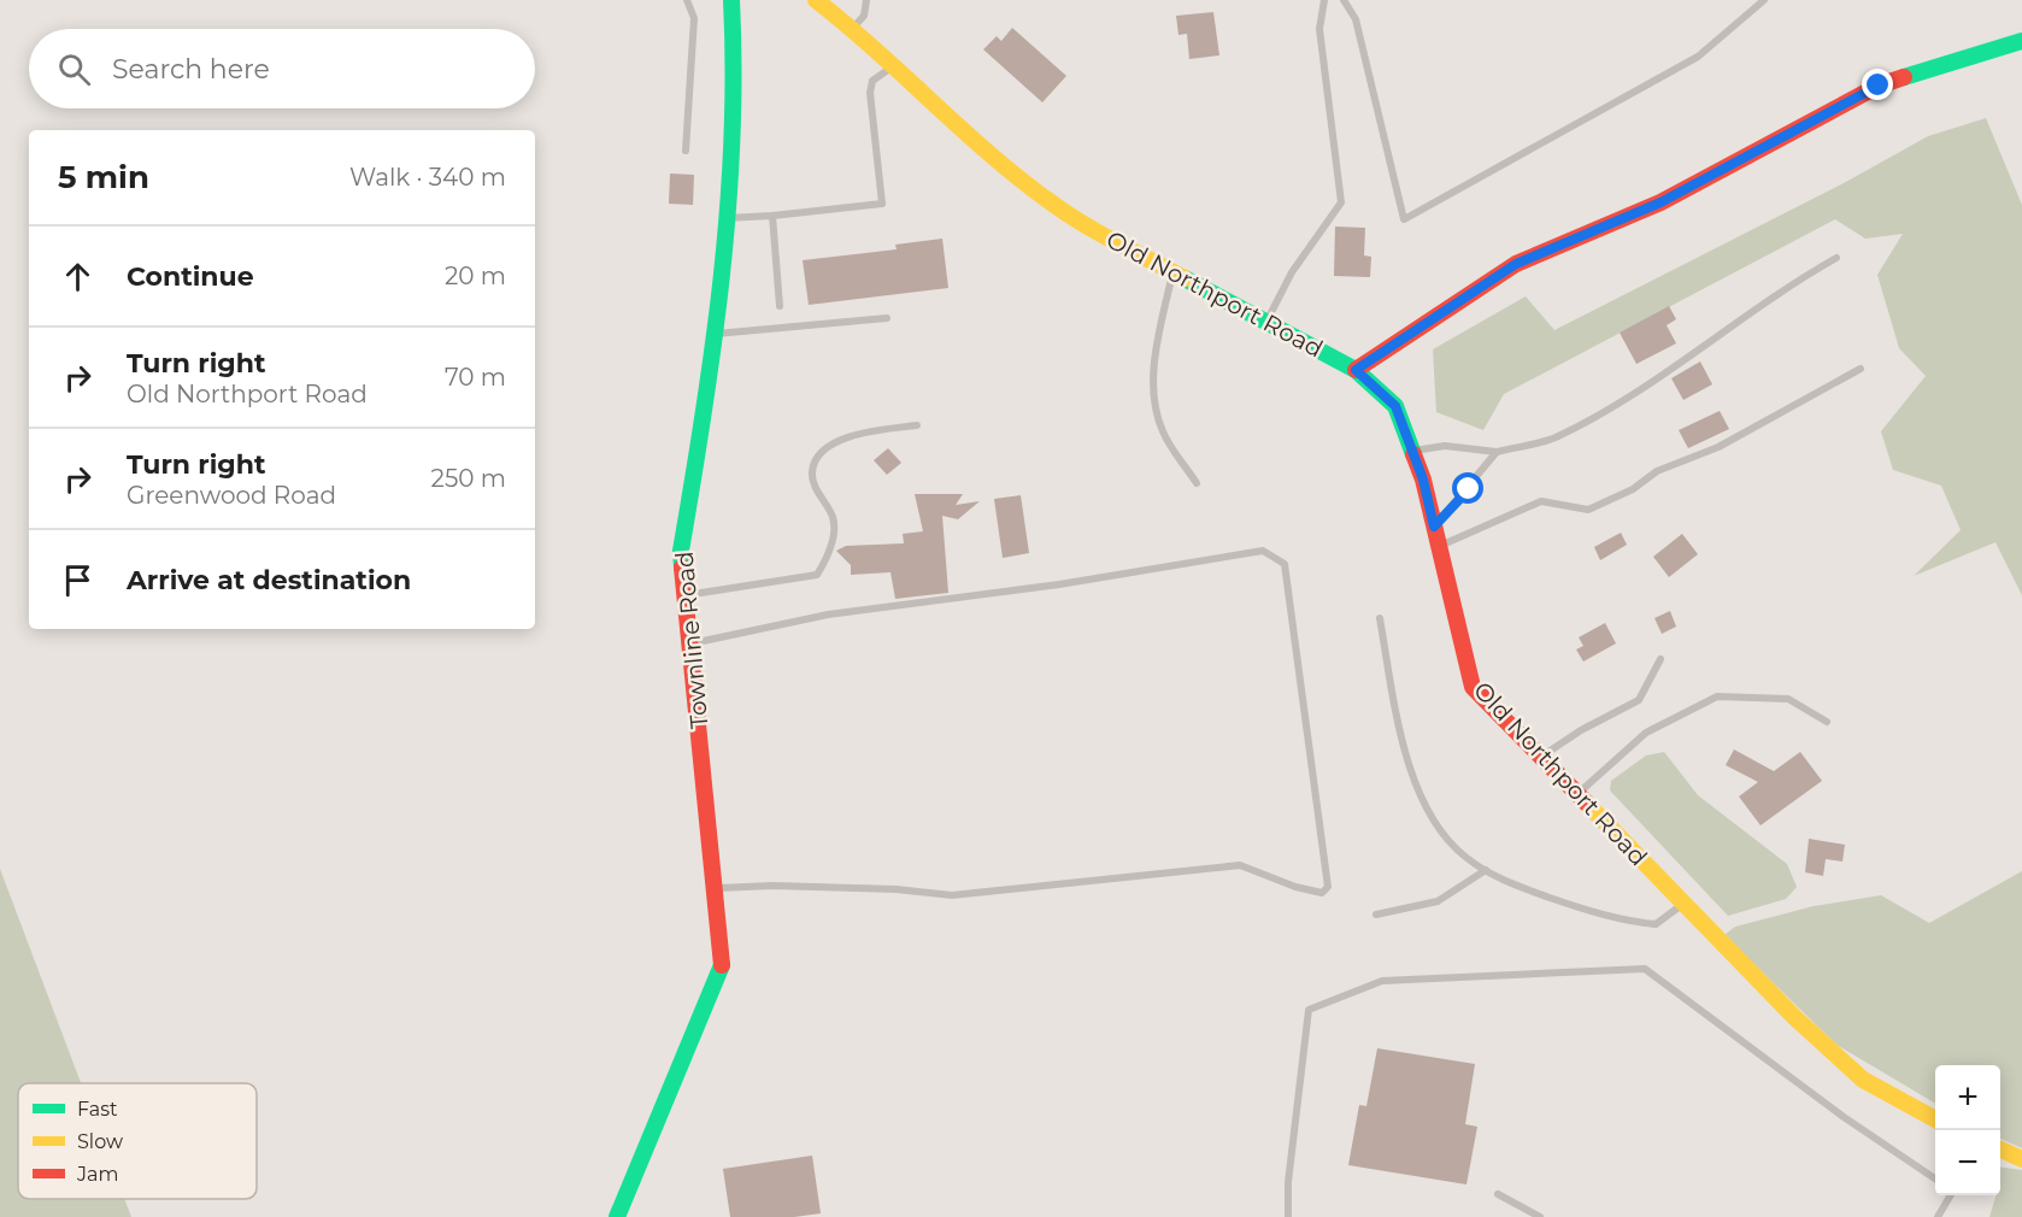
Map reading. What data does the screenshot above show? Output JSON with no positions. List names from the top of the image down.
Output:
{
  "streets": {
    "main road": ["Old Northport Road", "Townline Road"]
  },
  "legend": ["Fast", "Slow", "Jam"],
  "page": {
    "search": "Search here",
    "heading": ["5 min", "Walk · 340 m"],
    "list": [
      ["Continue", "20 m"],
      ["Turn right", "Old Northport Road", "70 m"],
      ["Turn right", "Greenwood Road", "250 m"],
      "Arrive at destination"
    ],
    "map_buttons": ["+", "−"]
  }
}
